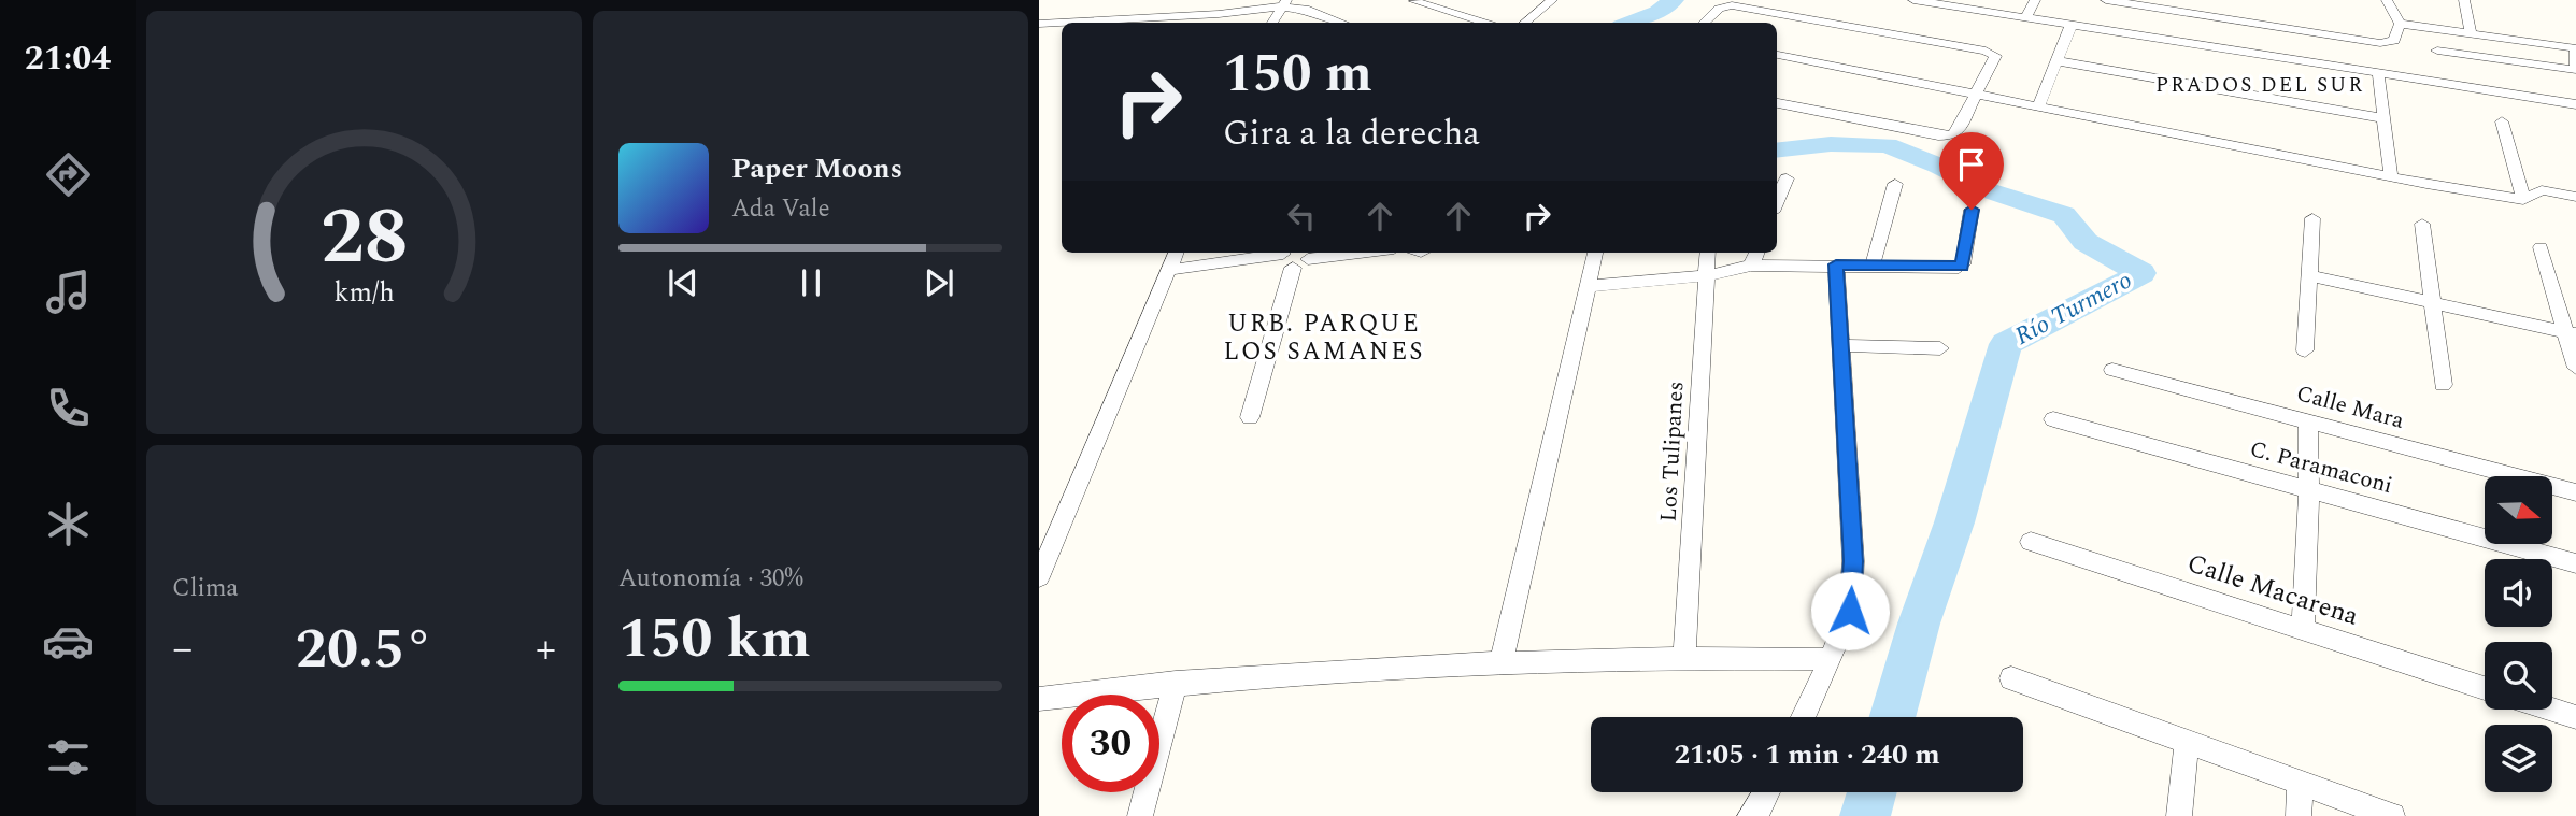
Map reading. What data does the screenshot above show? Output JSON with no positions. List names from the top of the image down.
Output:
{
  "streets": {
    "street": [
      "Calle Mara",
      "Los Tulipanes",
      "C. Paramaconi",
      "Calle Macarena"
    ]
  },
  "districts": ["PRADOS DEL SUR", "URB. PARQUE LOS SAMANES"],
  "water": ["Río Turmero"],
  "north": "right",
  "page": {
    "tabs": "21:04",
    "turn": ["150 m", "Gira a la derecha"],
    "song": ["Paper Moons", "Ada Vale"],
    "tile": [
      "Clima",
      ["Autonomía · 30%", "150 km"]
    ],
    "heat": ["−", "20.5°", "+"],
    "limit": "30",
    "trip": "21:05 · 1 min · 240 m",
    "gauge": ["28", "km/h"]
  }
}
